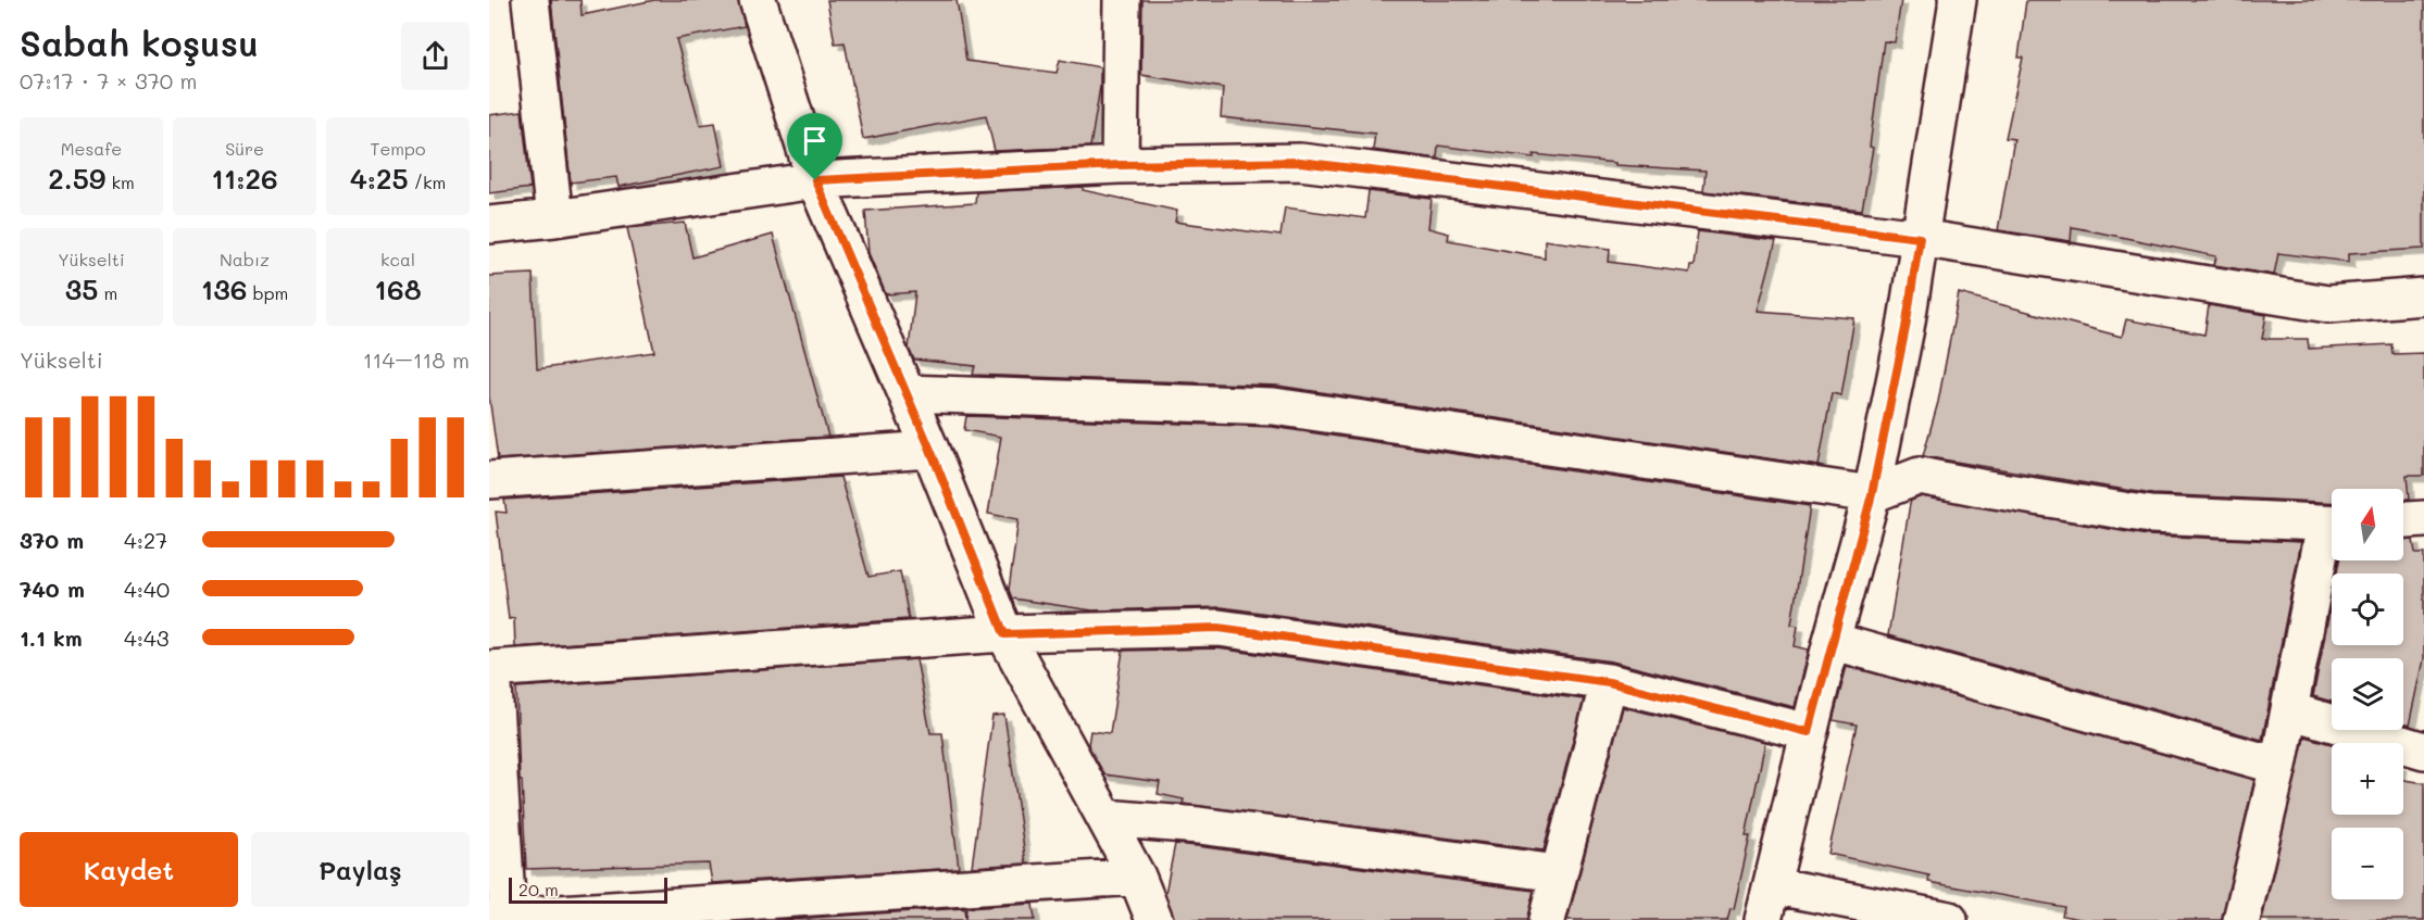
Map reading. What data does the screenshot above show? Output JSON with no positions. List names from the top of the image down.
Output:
{
  "scale_bar": "20 m",
  "north": "top",
  "page": {
    "heading": ["Sabah koşusu", "07:17 · 7 × 370 m"],
    "stats": [
      ["Mesafe", "2.59 km"],
      ["Süre", "11:26"],
      ["Tempo", "4:25 /km"],
      ["Yükselti", "35 m"],
      ["Nabız", "136 bpm"],
      ["kcal", "168"]
    ],
    "chart": ["Yükselti", "114–118 m"],
    "map_buttons": ["+", "−"],
    "list": [
      {
        "name": "370 m",
        "note": "4:27"
      },
      {
        "name": "740 m",
        "note": "4:40"
      },
      {
        "name": "1.1 km",
        "note": "4:43"
      }
    ],
    "buttons": ["Kaydet", "Paylaş"],
    "scale": "20 m"
  }
}
